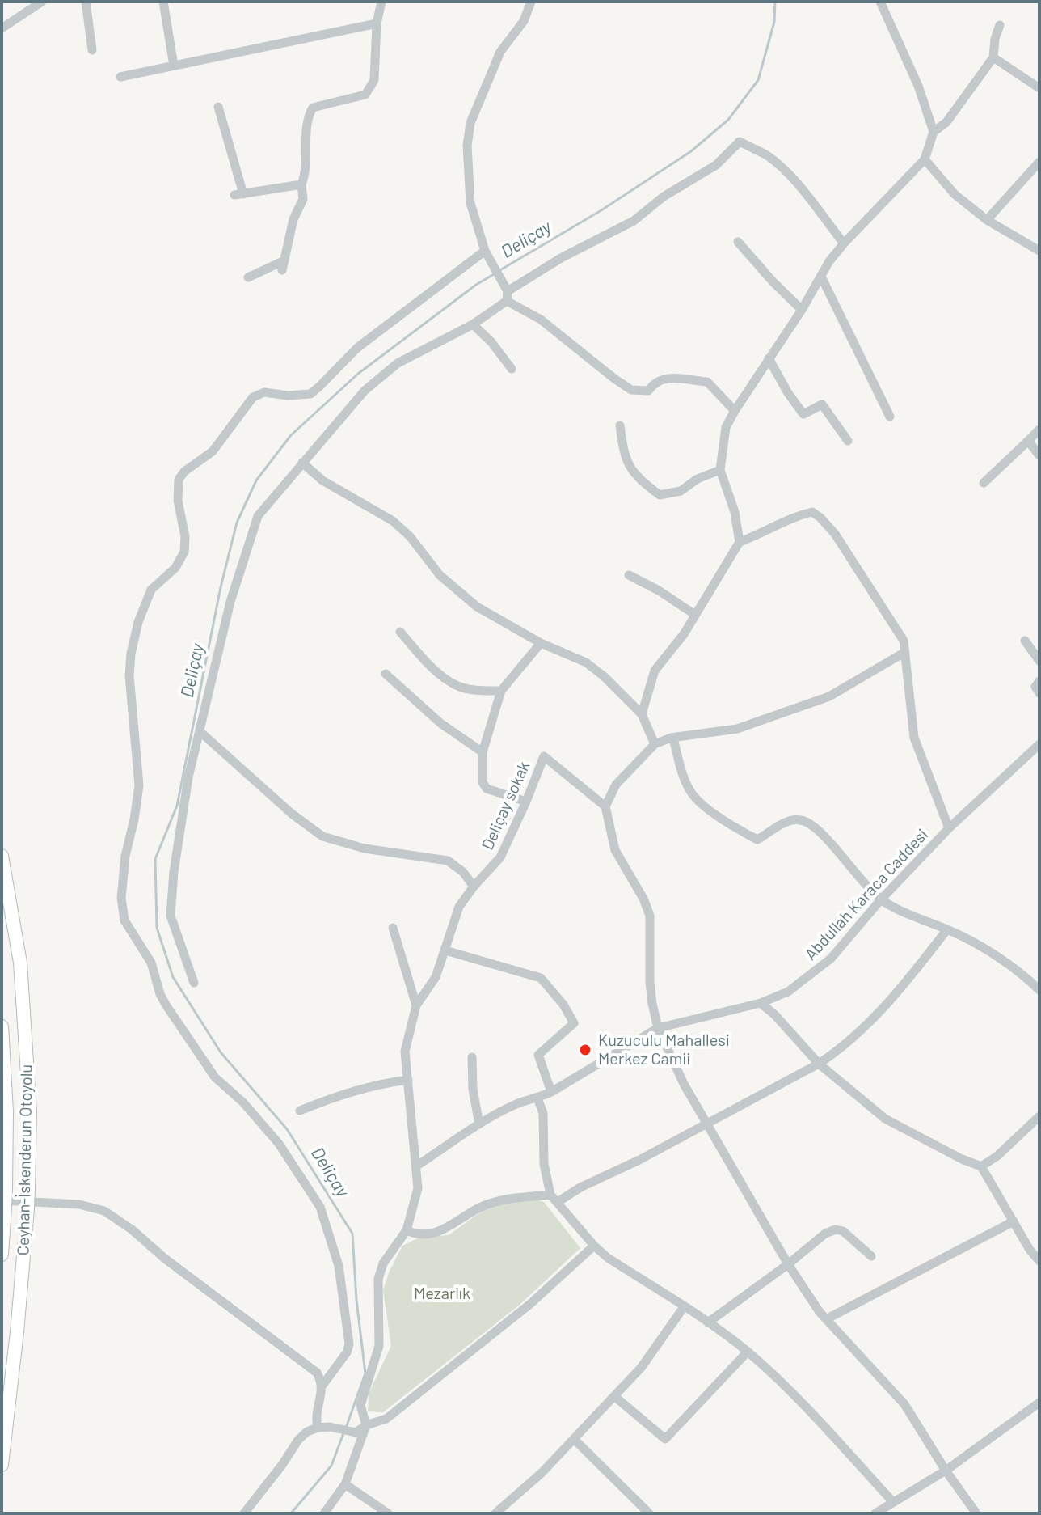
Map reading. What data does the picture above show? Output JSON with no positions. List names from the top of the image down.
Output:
{
  "streets": {
    "highway": ["Ceyhan-İskenderun Otoyolu"],
    "street": ["Deliçay sokak", "Abdullah Karaca Caddesi"]
  },
  "crossings": [
    ["Deliçay sokak", "Abdullah Karaca Caddesi"]
  ],
  "water": ["Deliçay"],
  "parks": ["Mezarlık"],
  "places": ["Kuzuculu Mahallesi Merkez Camii"]
}
